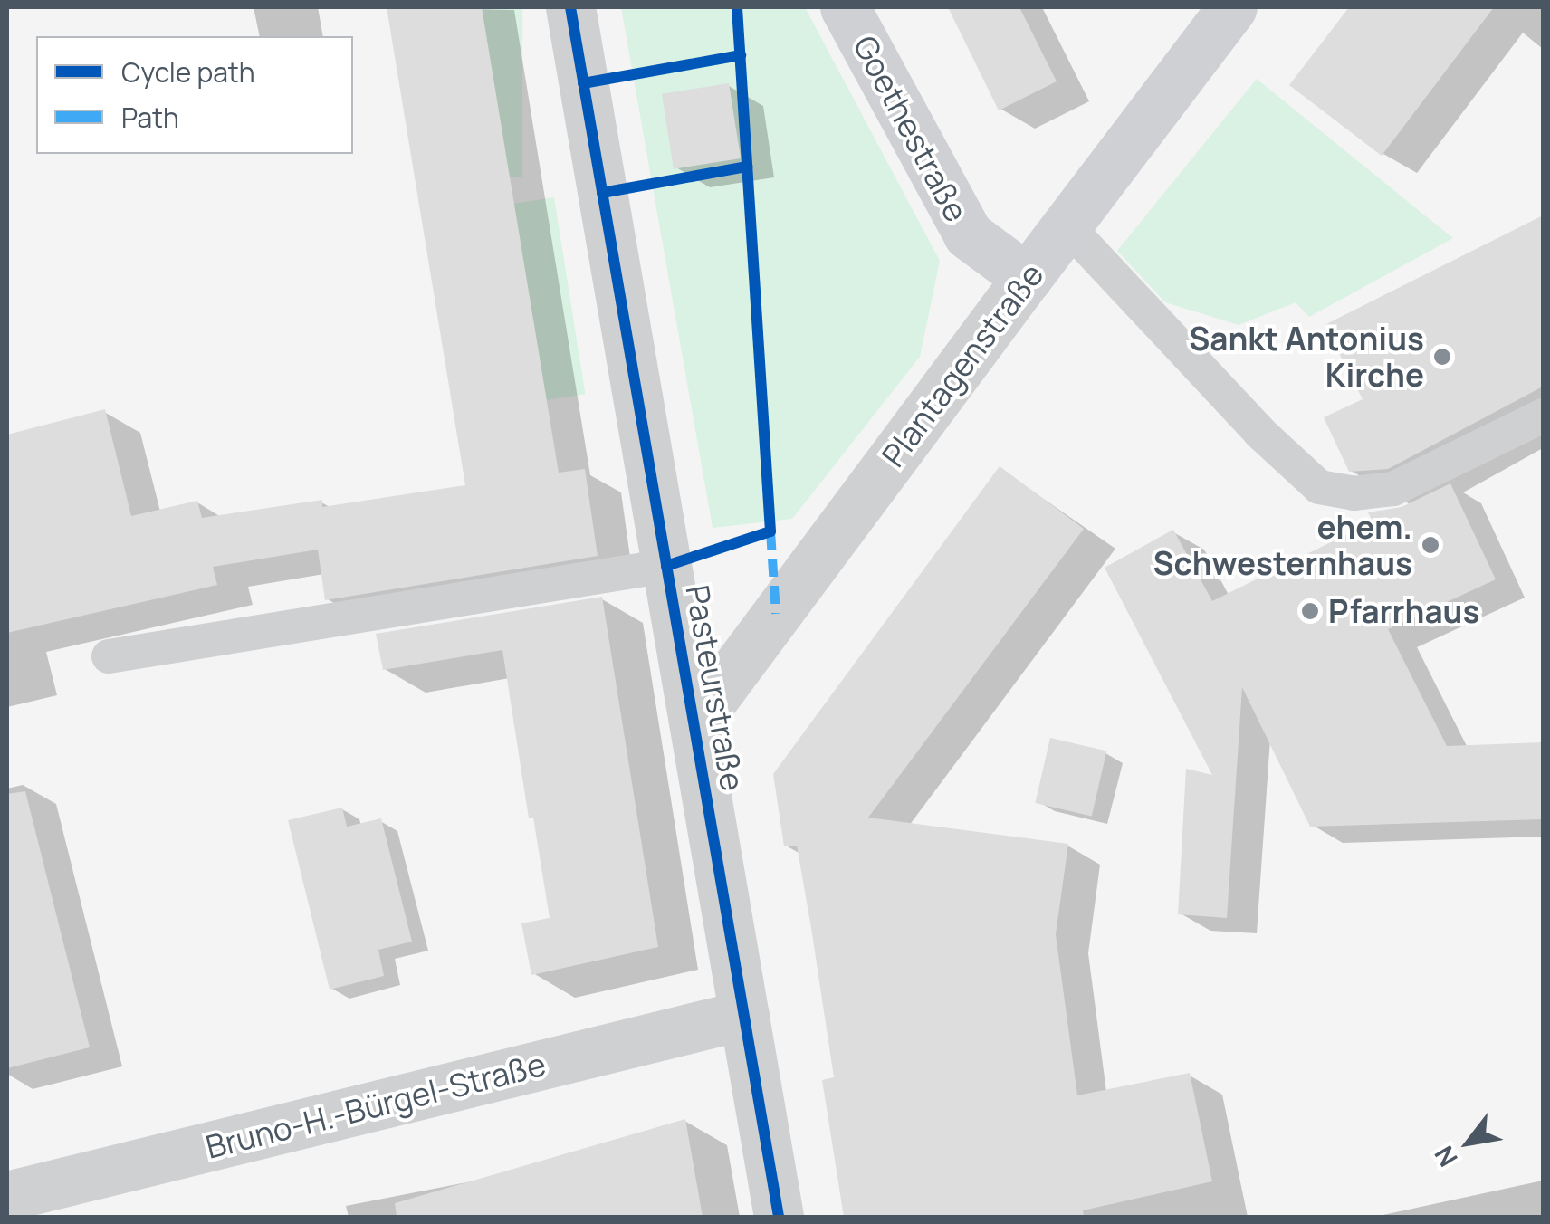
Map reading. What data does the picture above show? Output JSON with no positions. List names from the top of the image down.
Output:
{
  "streets": {
    "street": [
      "Goethestraße",
      "Plantagenstraße",
      "Pasteurstraße",
      "Bruno-H.-Bürgel-Straße"
    ]
  },
  "crossings": [
    ["Goethestraße", "Plantagenstraße"],
    ["Plantagenstraße", "Pasteurstraße"],
    ["Pasteurstraße", "Bruno-H.-Bürgel-Straße"]
  ],
  "places": ["Sankt Antonius Kirche", "ehem. Schwesternhaus", "Pfarrhaus"],
  "legend": ["Cycle path", "Path"],
  "north": "bottom left"
}
